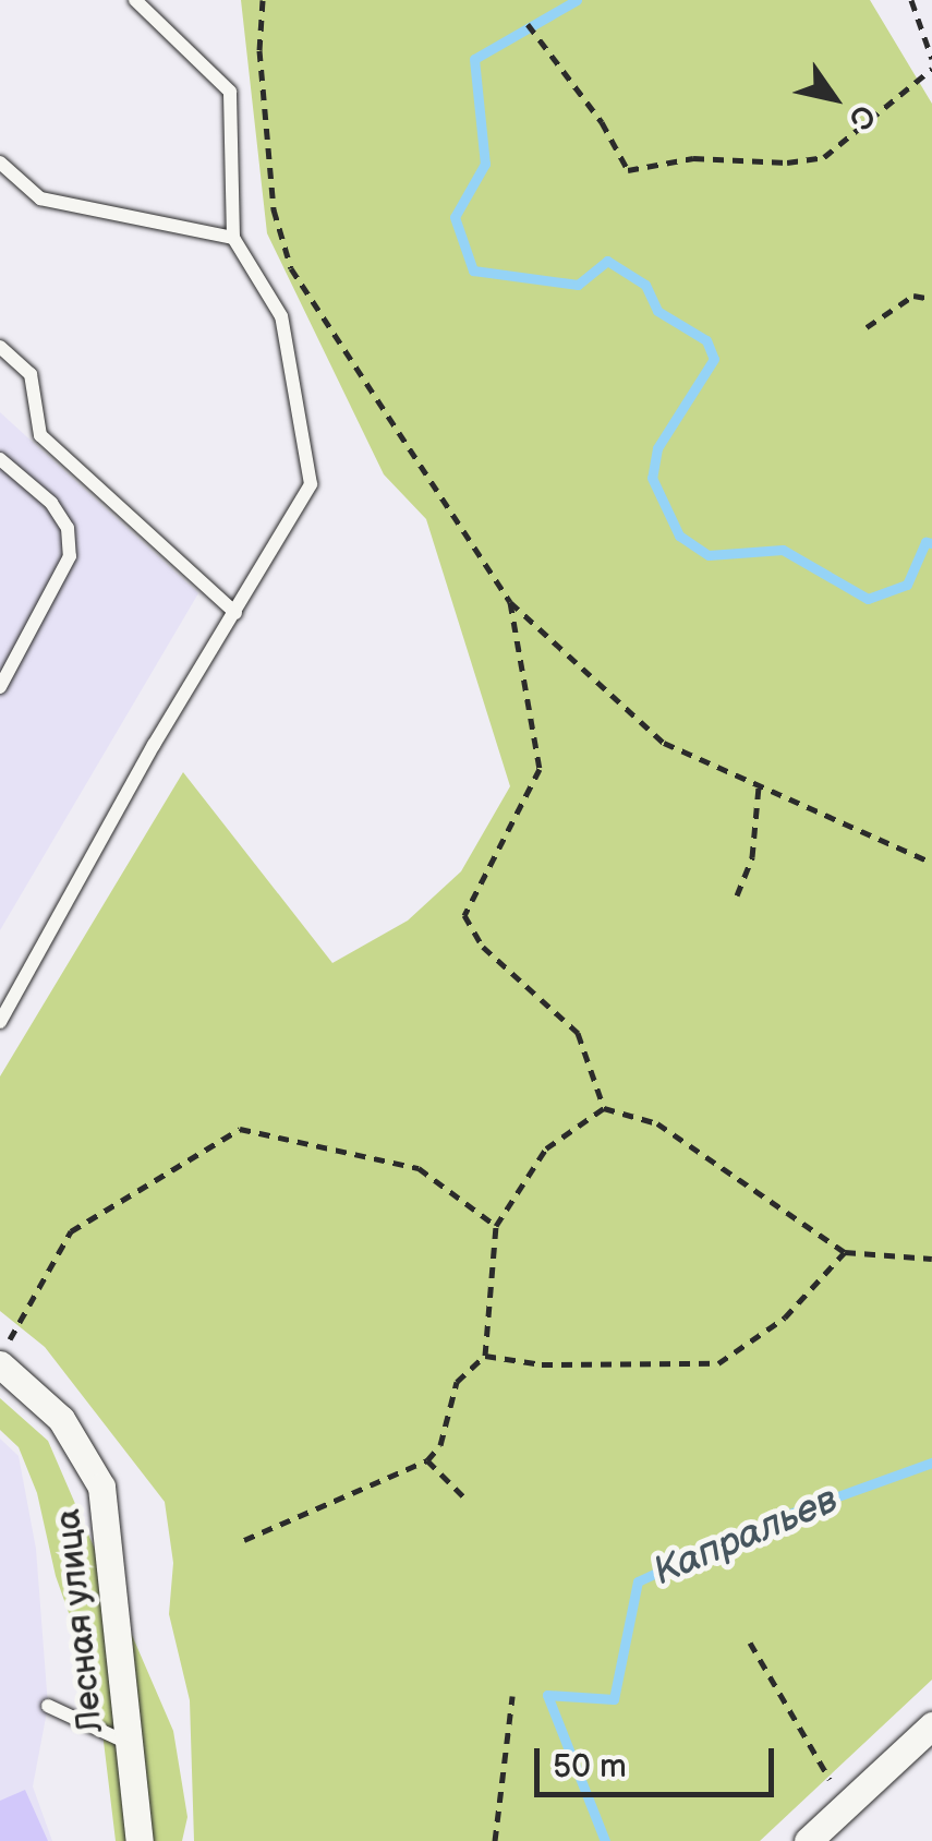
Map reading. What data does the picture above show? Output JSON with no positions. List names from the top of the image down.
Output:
{
  "streets": {
    "street": ["Лесная улица"]
  },
  "water": ["Капральев"],
  "scale_bar": "50 m",
  "north": "bottom right"
}
